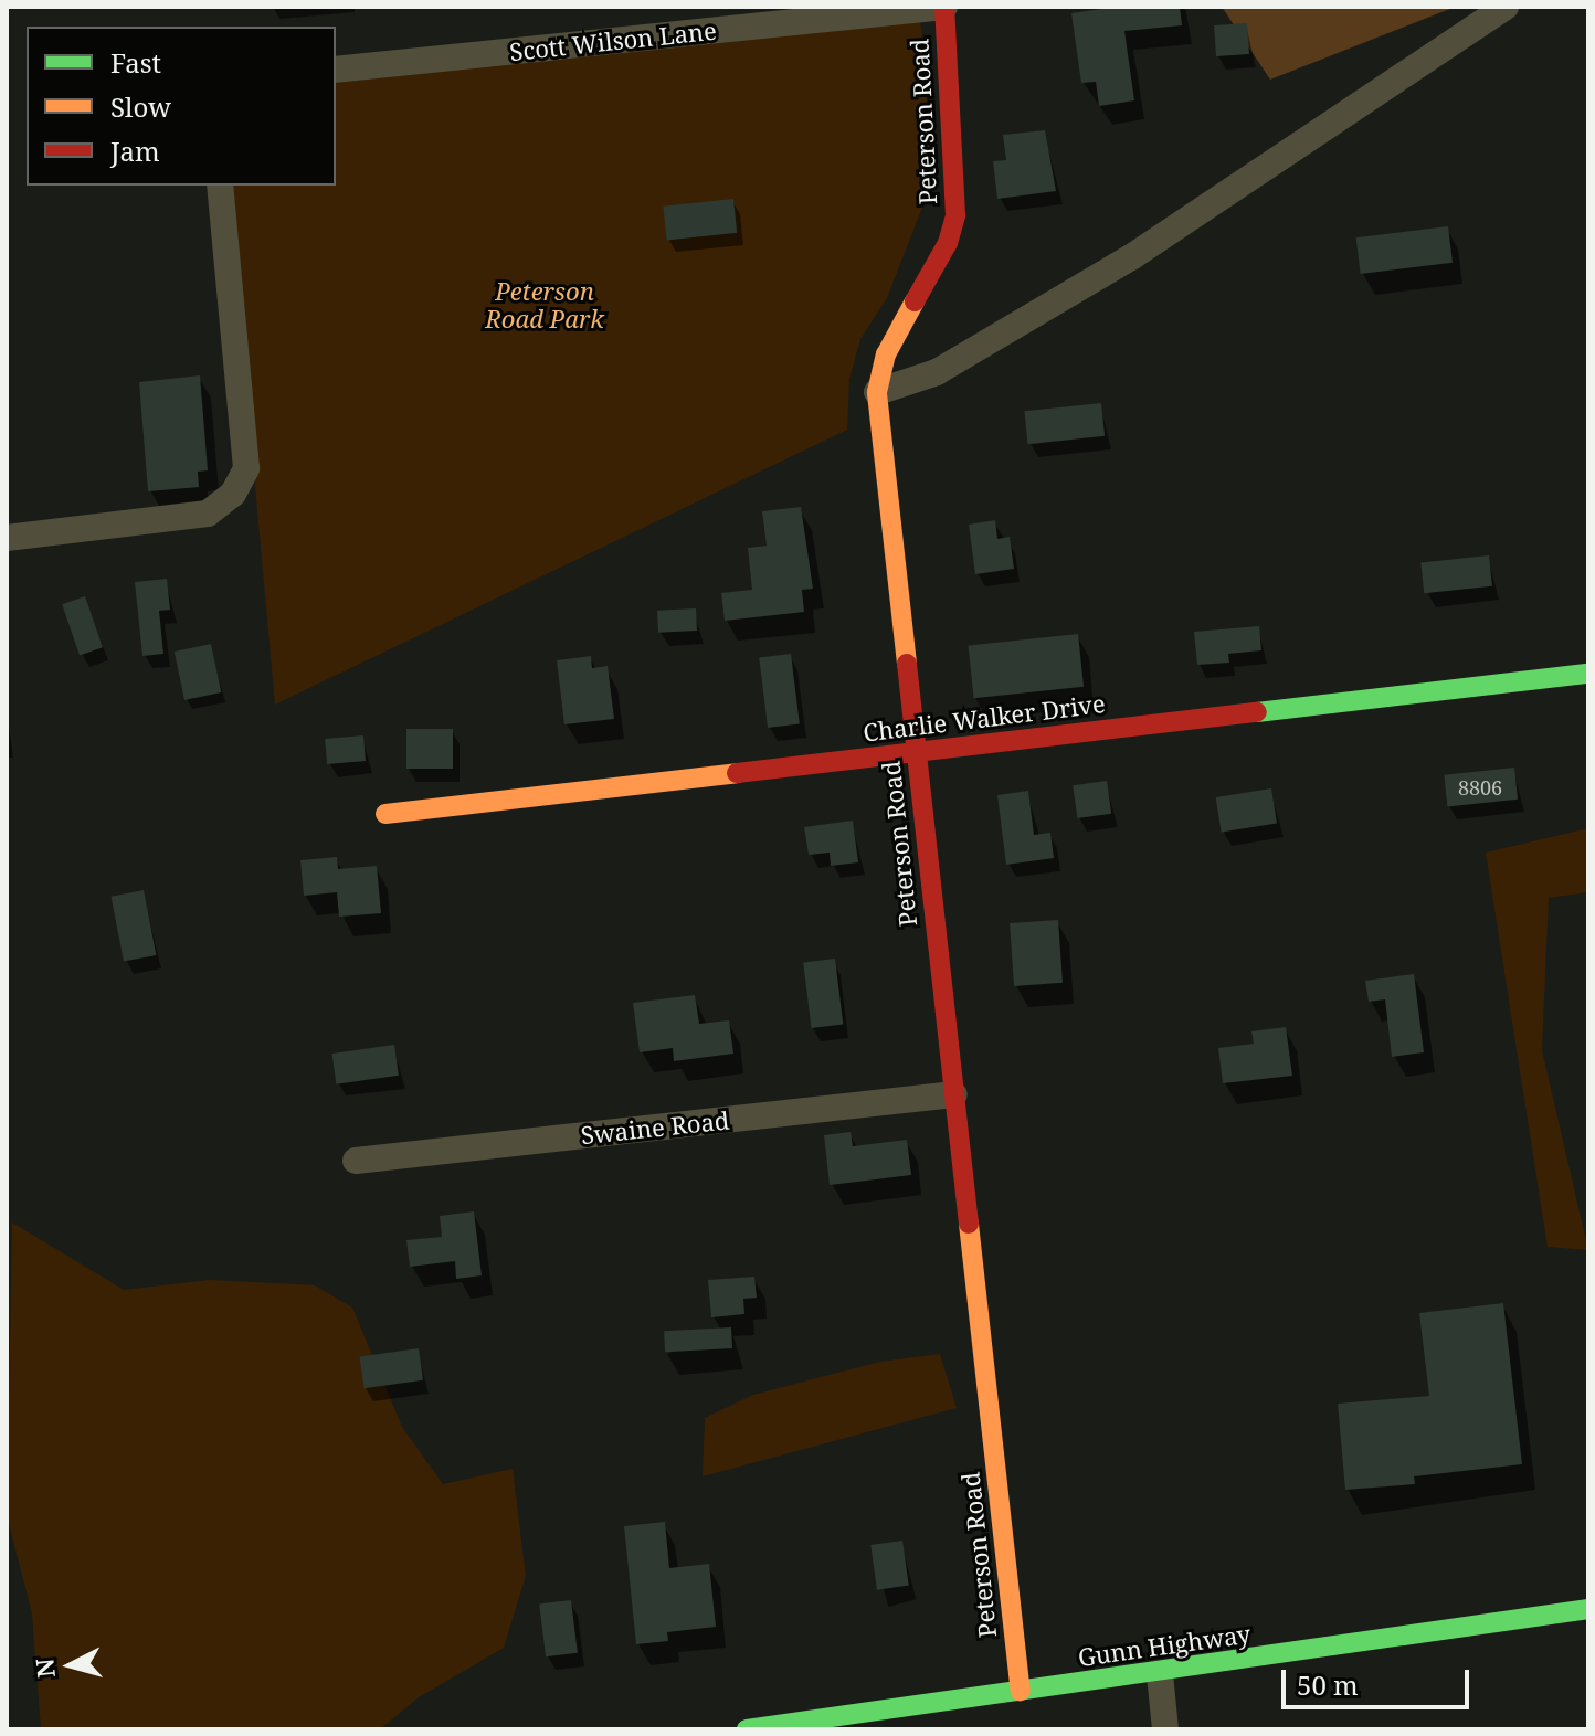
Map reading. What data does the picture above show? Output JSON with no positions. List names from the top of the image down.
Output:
{
  "streets": {
    "street": [
      "Scott Wilson Lane",
      "Peterson Road",
      "Charlie Walker Drive",
      "Swaine Road",
      "Gunn Highway"
    ]
  },
  "crossings": [
    ["Scott Wilson Lane", "Peterson Road"],
    ["Peterson Road", "Charlie Walker Drive"],
    ["Peterson Road", "Swaine Road"],
    ["Peterson Road", "Gunn Highway"]
  ],
  "parks": ["Peterson Road Park"],
  "house_numbers": ["8806"],
  "legend": ["Fast", "Slow", "Jam"],
  "scale_bar": "50 m",
  "north": "left"
}
